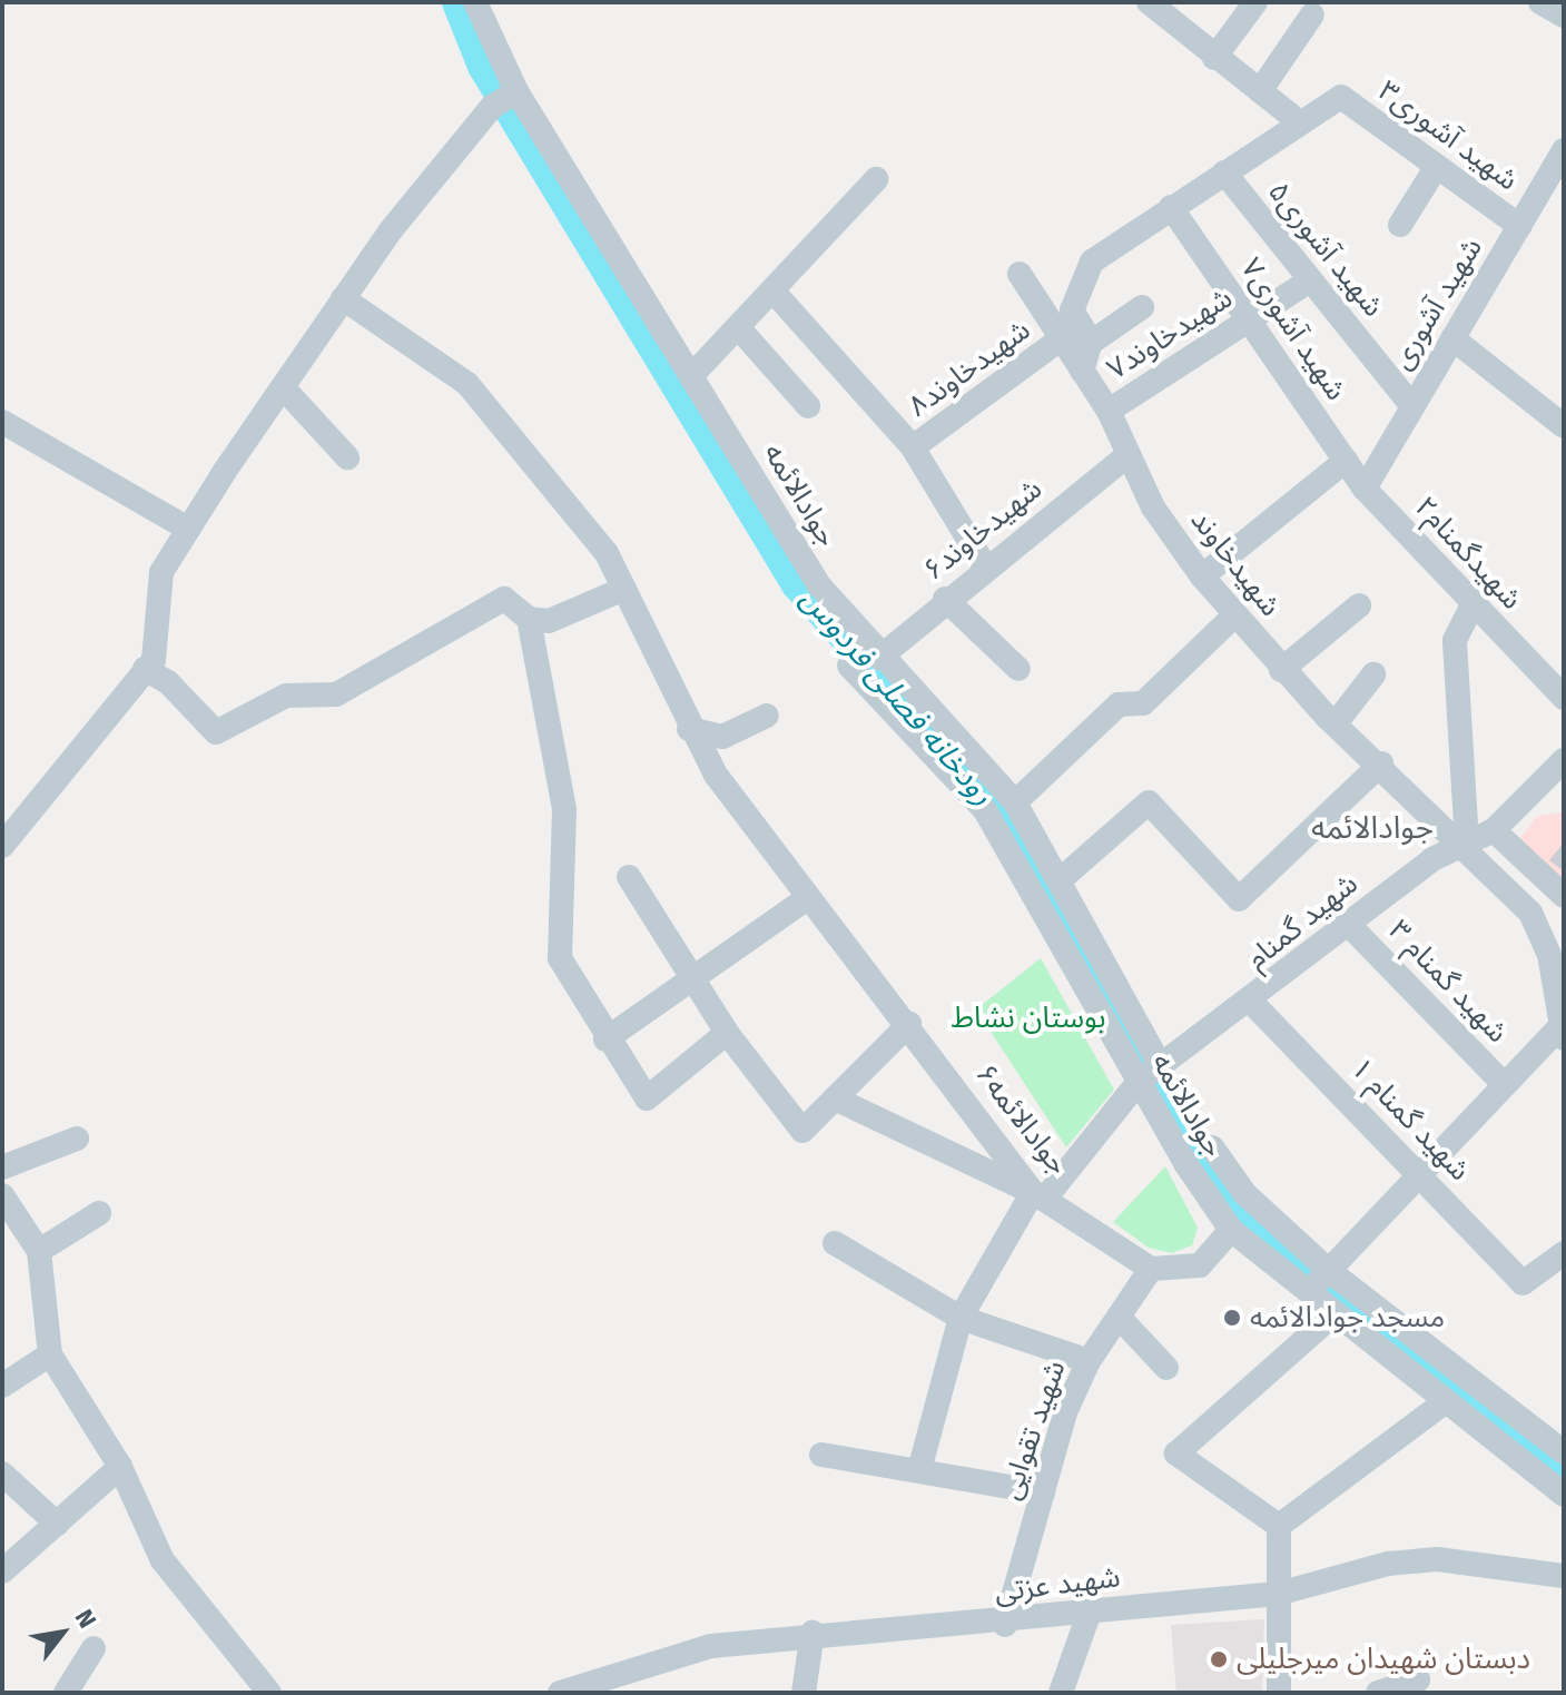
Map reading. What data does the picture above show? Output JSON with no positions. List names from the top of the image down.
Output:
{
  "streets": {
    "street": [
      "شهید آشوری۳",
      "شهید آشوری۵",
      "شهید آشوری",
      "شهید آشوری۷",
      "شهیدخاوند۷",
      "شهیدخاوند۸",
      "جوادالائمه",
      "شهیدخاوند۶",
      "شهیدگمنام۲",
      "شهیدخاوند",
      "شهید گمنام",
      "شهید گمنام ۳",
      "جوادالائمه۶",
      "شهید گمنام ۱",
      "شهید تقوایی",
      "شهید عزتی"
    ]
  },
  "crossings": [
    ["شهید آشوری۳", "شهید آشوری"],
    ["شهید آشوری۵", "شهید آشوری"],
    ["شهید آشوری۵", "شهیدخاوند۷"],
    ["شهید آشوری", "شهید آشوری۷"],
    ["شهید آشوری", "شهیدگمنام۲"],
    ["شهید آشوری۷", "شهیدخاوند۷"],
    ["شهید آشوری۷", "شهیدگمنام۲"],
    ["شهیدخاوند۷", "شهیدخاوند"],
    ["شهیدخاوند۸", "شهیدخاوند"],
    ["جوادالائمه", "شهیدخاوند۶"],
    ["جوادالائمه", "شهید گمنام"],
    ["شهیدخاوند۶", "شهیدخاوند"],
    ["شهیدخاوند", "شهید گمنام"],
    ["شهید گمنام", "شهید گمنام ۳"],
    ["شهید گمنام", "جوادالائمه۶"],
    ["شهید گمنام", "شهید گمنام ۱"],
    ["جوادالائمه۶", "شهید تقوایی"],
    ["شهید تقوایی", "شهید عزتی"]
  ],
  "districts": ["جوادالائمه"],
  "water": ["رودخانه فصلی فردوس"],
  "parks": ["بوستان نشاط"],
  "places": ["مسجد جوادالائمه", "دبستان شهیدان میرجلیلی"],
  "north": "top right"
}
